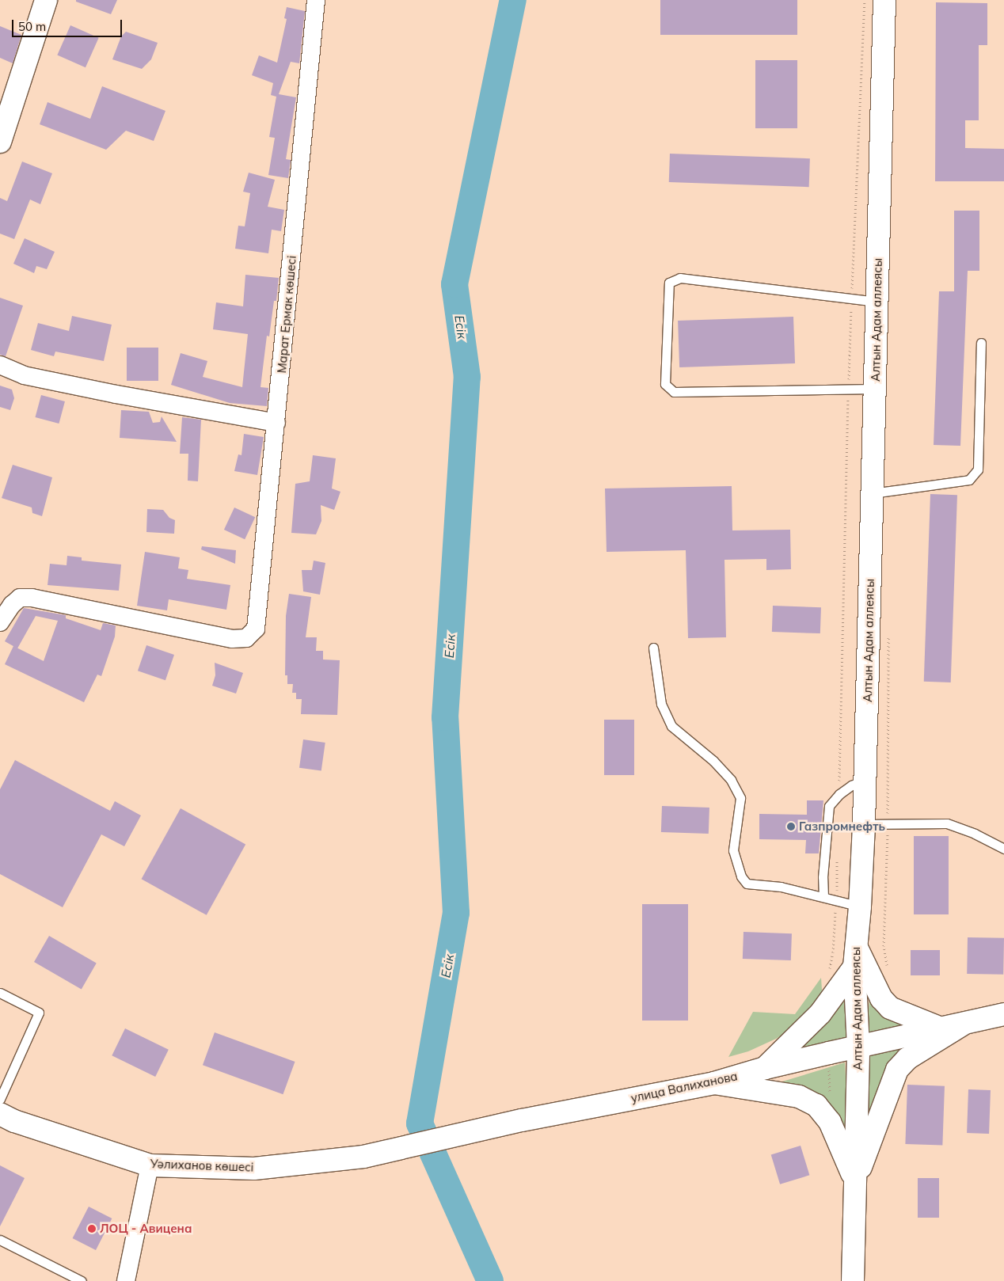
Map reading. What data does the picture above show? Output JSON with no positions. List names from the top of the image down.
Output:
{
  "streets": {
    "main road": ["Алтын Адам аллеясы", "улица Валиханова", "Уәлиханов көшесі"],
    "street": ["Марат Ермак көшесі"]
  },
  "crossings": [
    ["Алтын Адам аллеясы", "улица Валиханова"],
    ["улица Валиханова", "Уәлиханов көшесі"]
  ],
  "water": ["Есік"],
  "places": ["Газпромнефть", "ЛОЦ - Авицена"],
  "scale_bar": "50 m"
}
